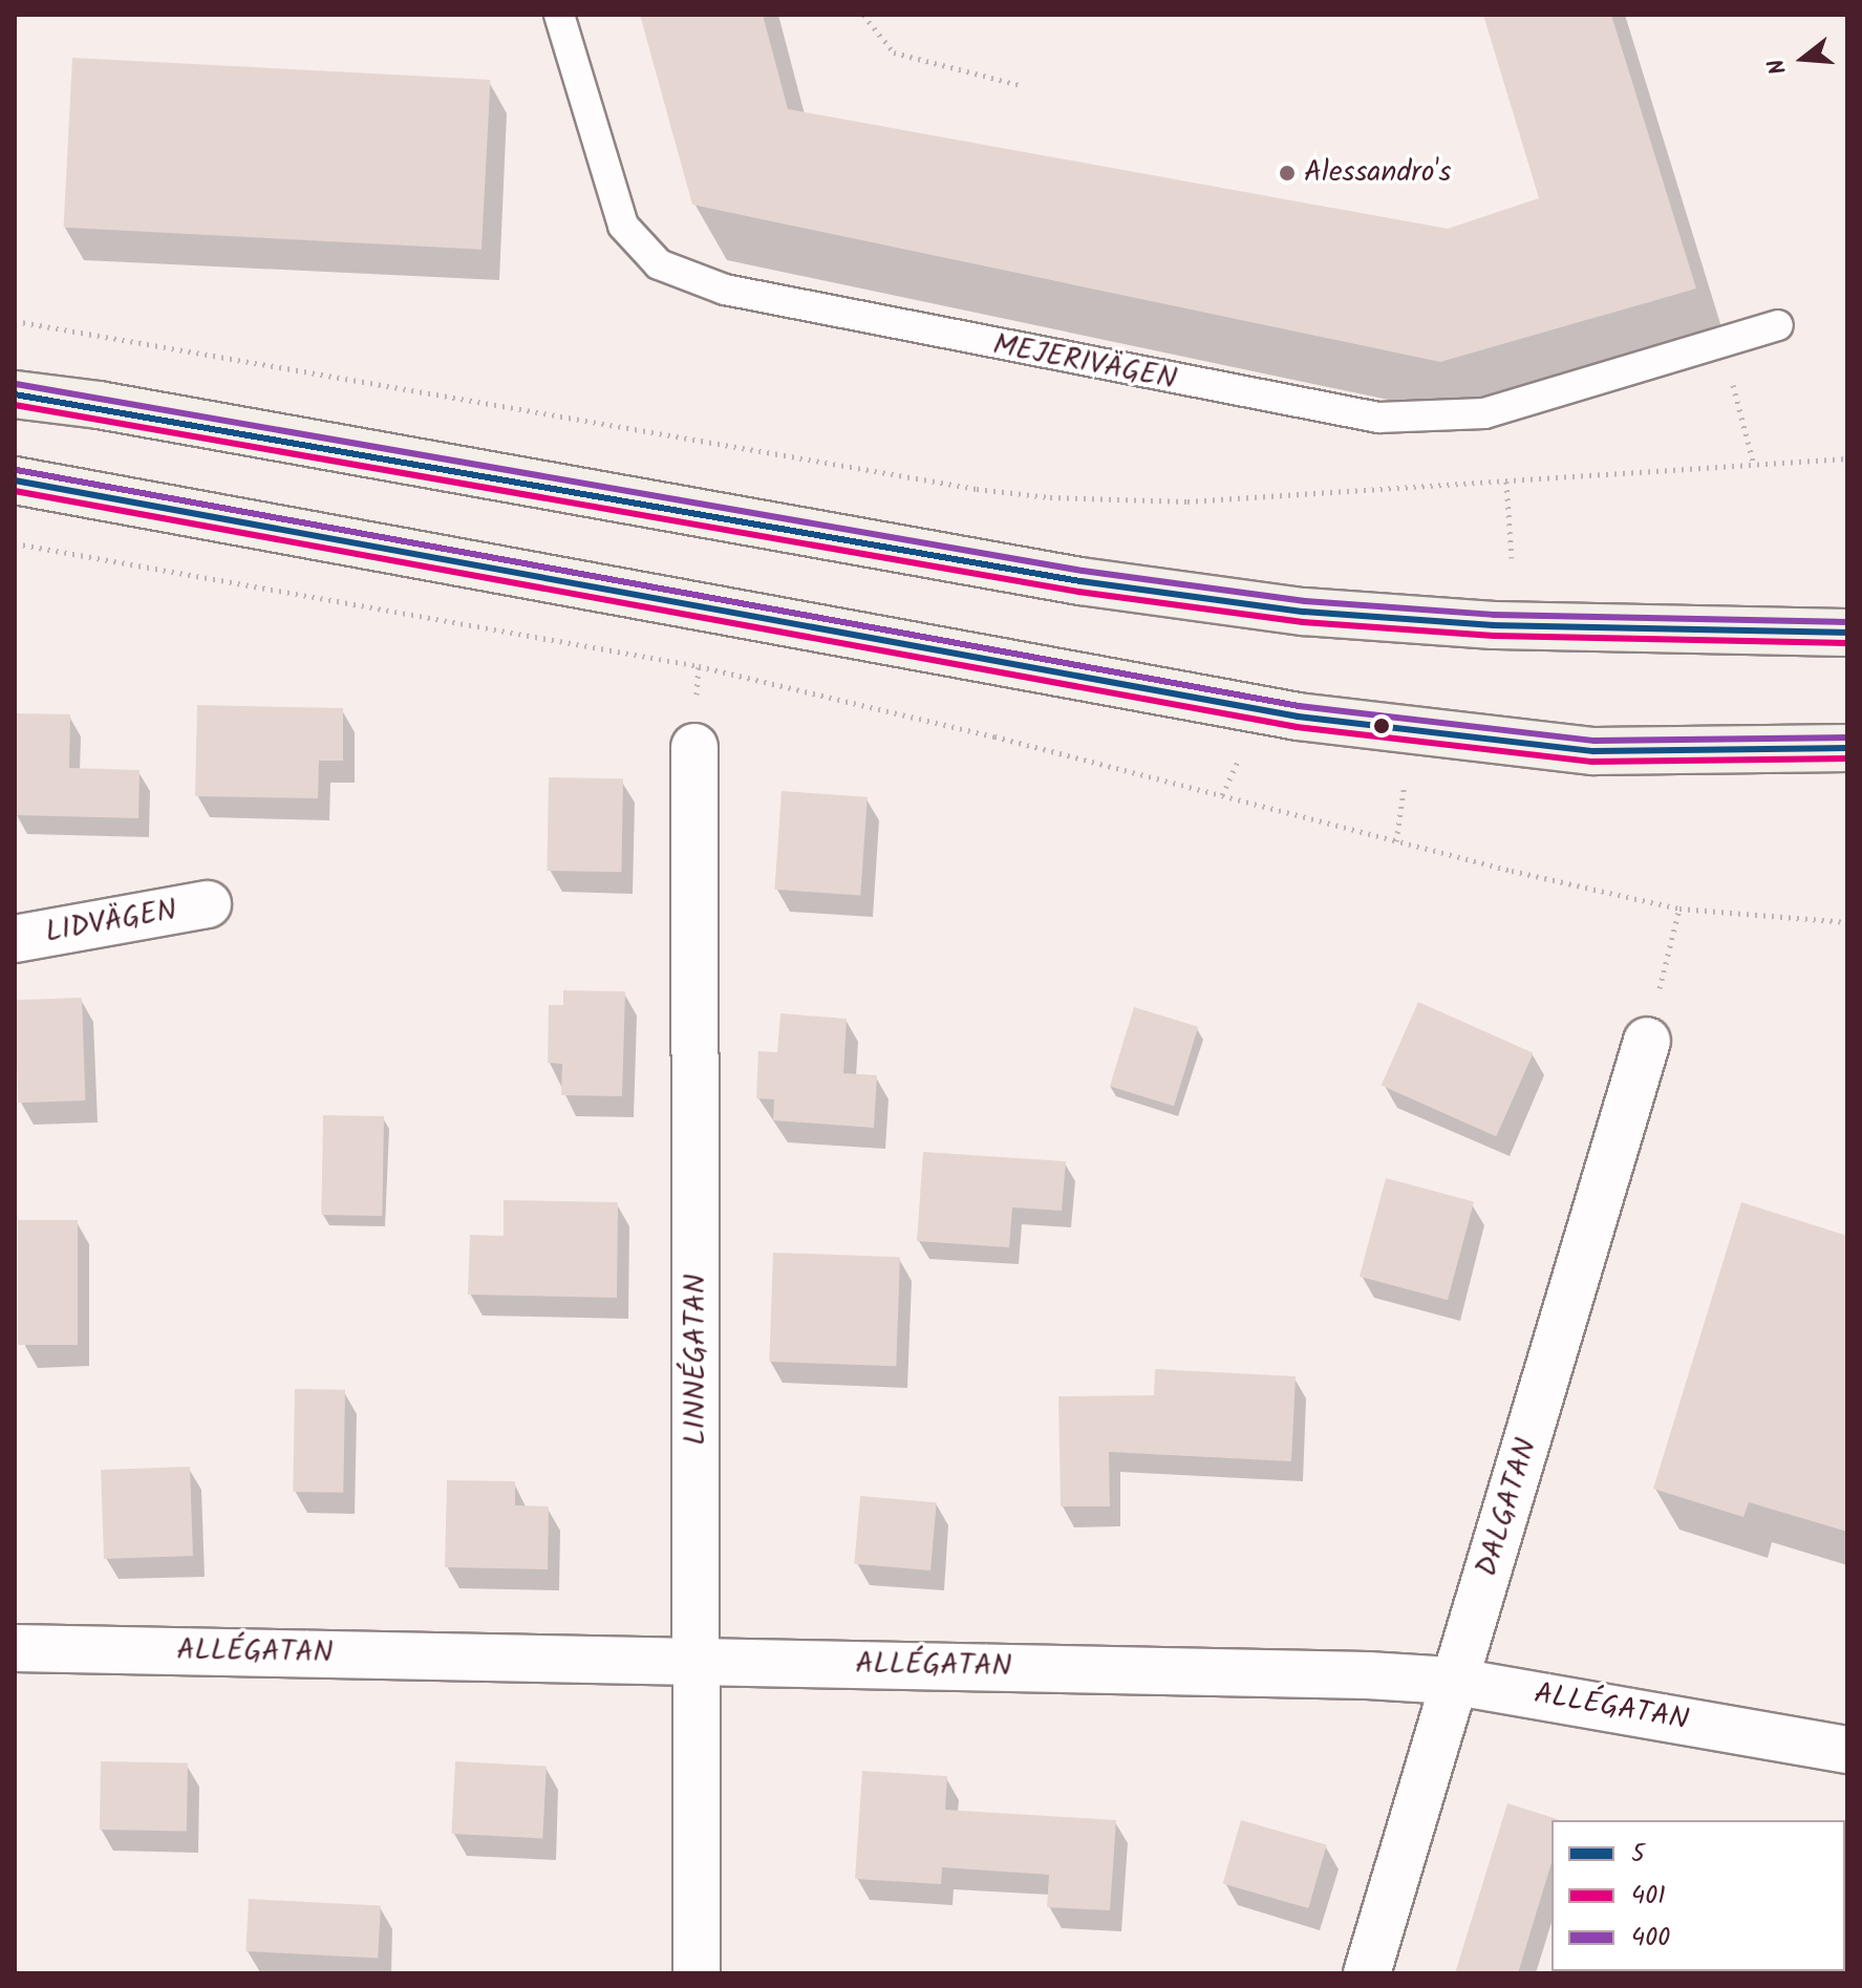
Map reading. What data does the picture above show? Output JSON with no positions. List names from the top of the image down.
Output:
{
  "streets": {
    "street": [
      "LIDVÄGEN",
      "LINNÉGATAN",
      "DALGATAN",
      "ALLÉGATAN"
    ],
    "lane": ["MEJERIVÄGEN"]
  },
  "crossings": [
    ["LINNÉGATAN", "ALLÉGATAN"],
    ["DALGATAN", "ALLÉGATAN"]
  ],
  "places": ["Alessandro's"],
  "lines": ["transit line 400", "transit line 5", "transit line 401"],
  "legend": ["5", "401", "400"],
  "north": "left"
}
